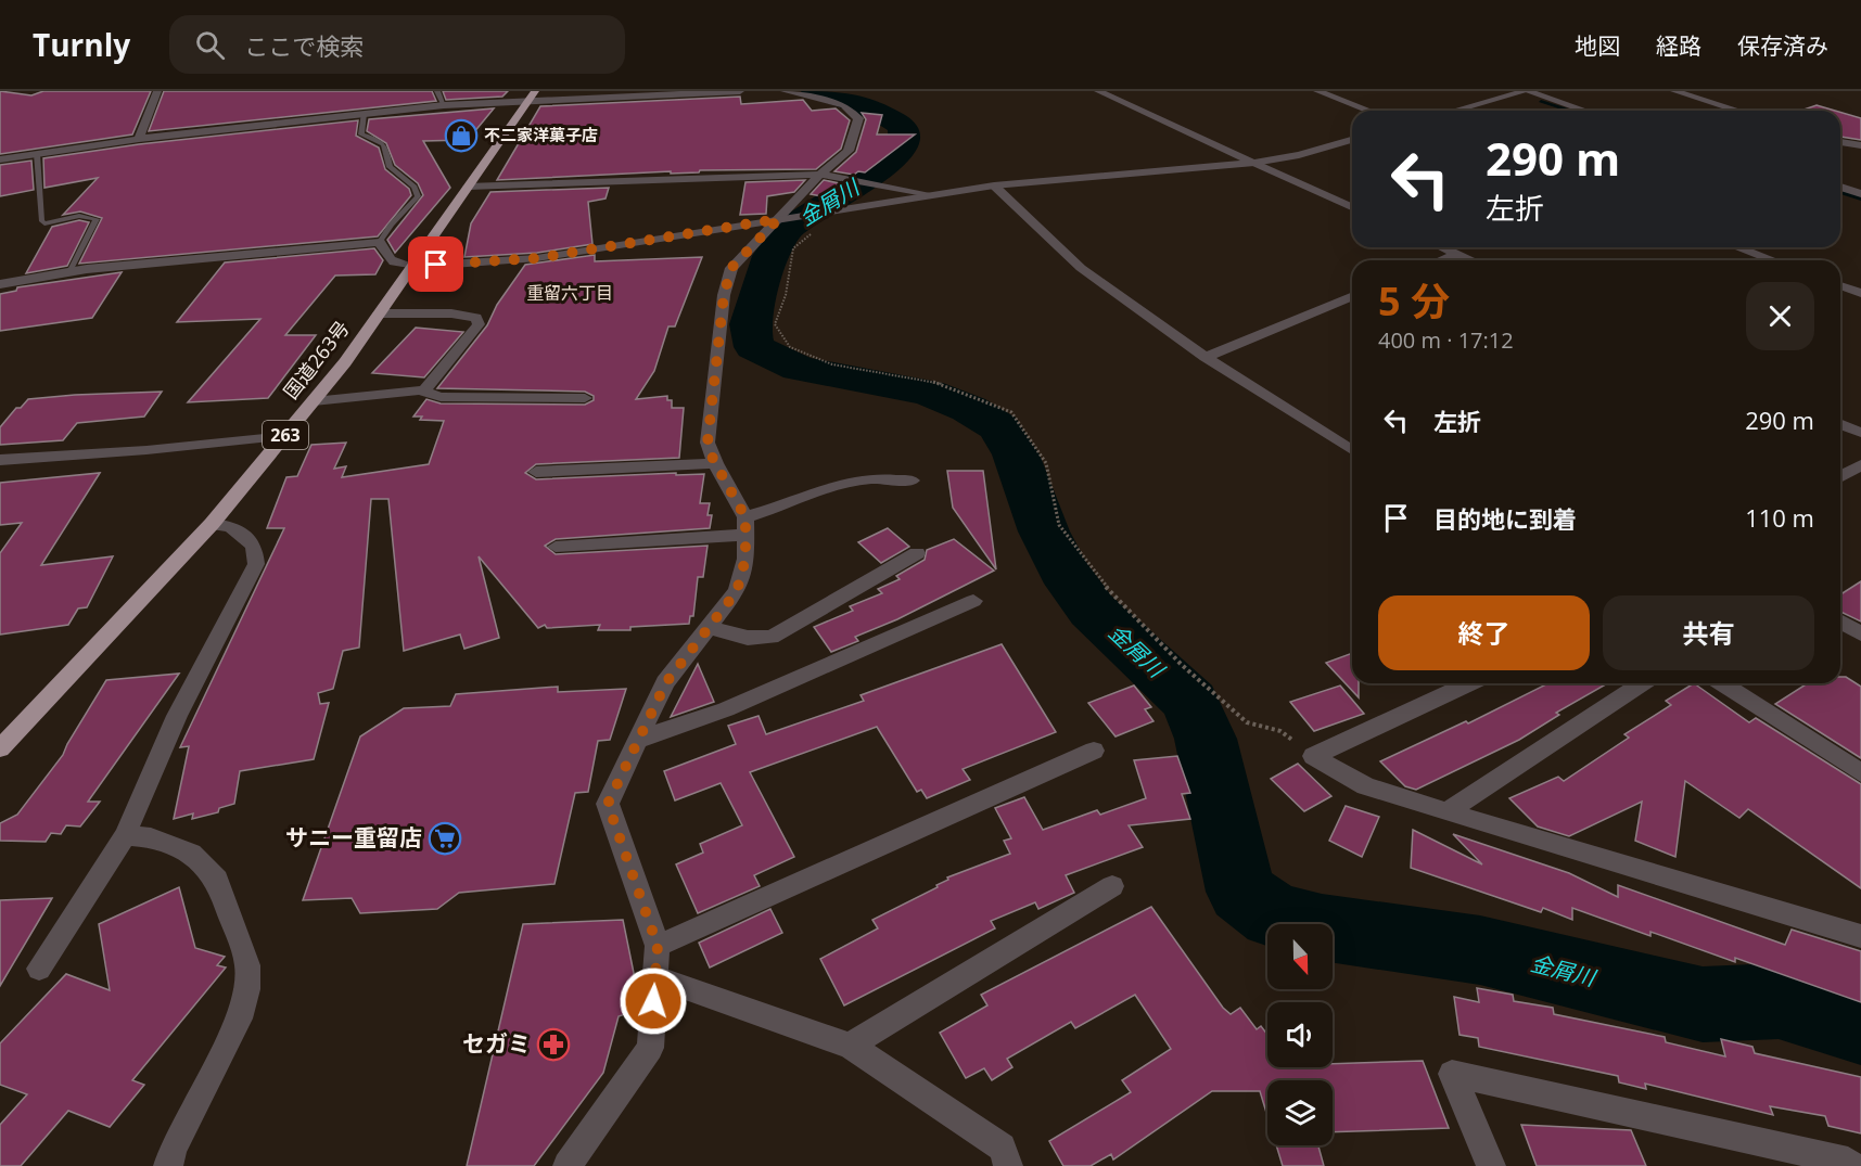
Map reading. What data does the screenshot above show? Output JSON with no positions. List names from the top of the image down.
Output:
{
  "streets": {
    "highway": ["国道263号", "263"]
  },
  "districts": ["重留六丁目"],
  "water": ["金屑川"],
  "places": {
    "shop": ["不二家洋菓子店"],
    "supermarket": ["サニー重留店"],
    "pharmacy": ["セガミ"]
  },
  "north": "bottom",
  "page": {
    "header": "Turnly",
    "search": "ここで検索",
    "nav": ["地図", "経路", "保存済み"],
    "turn": ["290 m", "左折"],
    "heading": ["5 分", "400 m · 17:12"],
    "list": [
      {
        "name": "左折",
        "value": "290 m"
      },
      {
        "name": "目的地に到着",
        "value": "110 m"
      }
    ],
    "buttons": ["終了", "共有"]
  }
}
